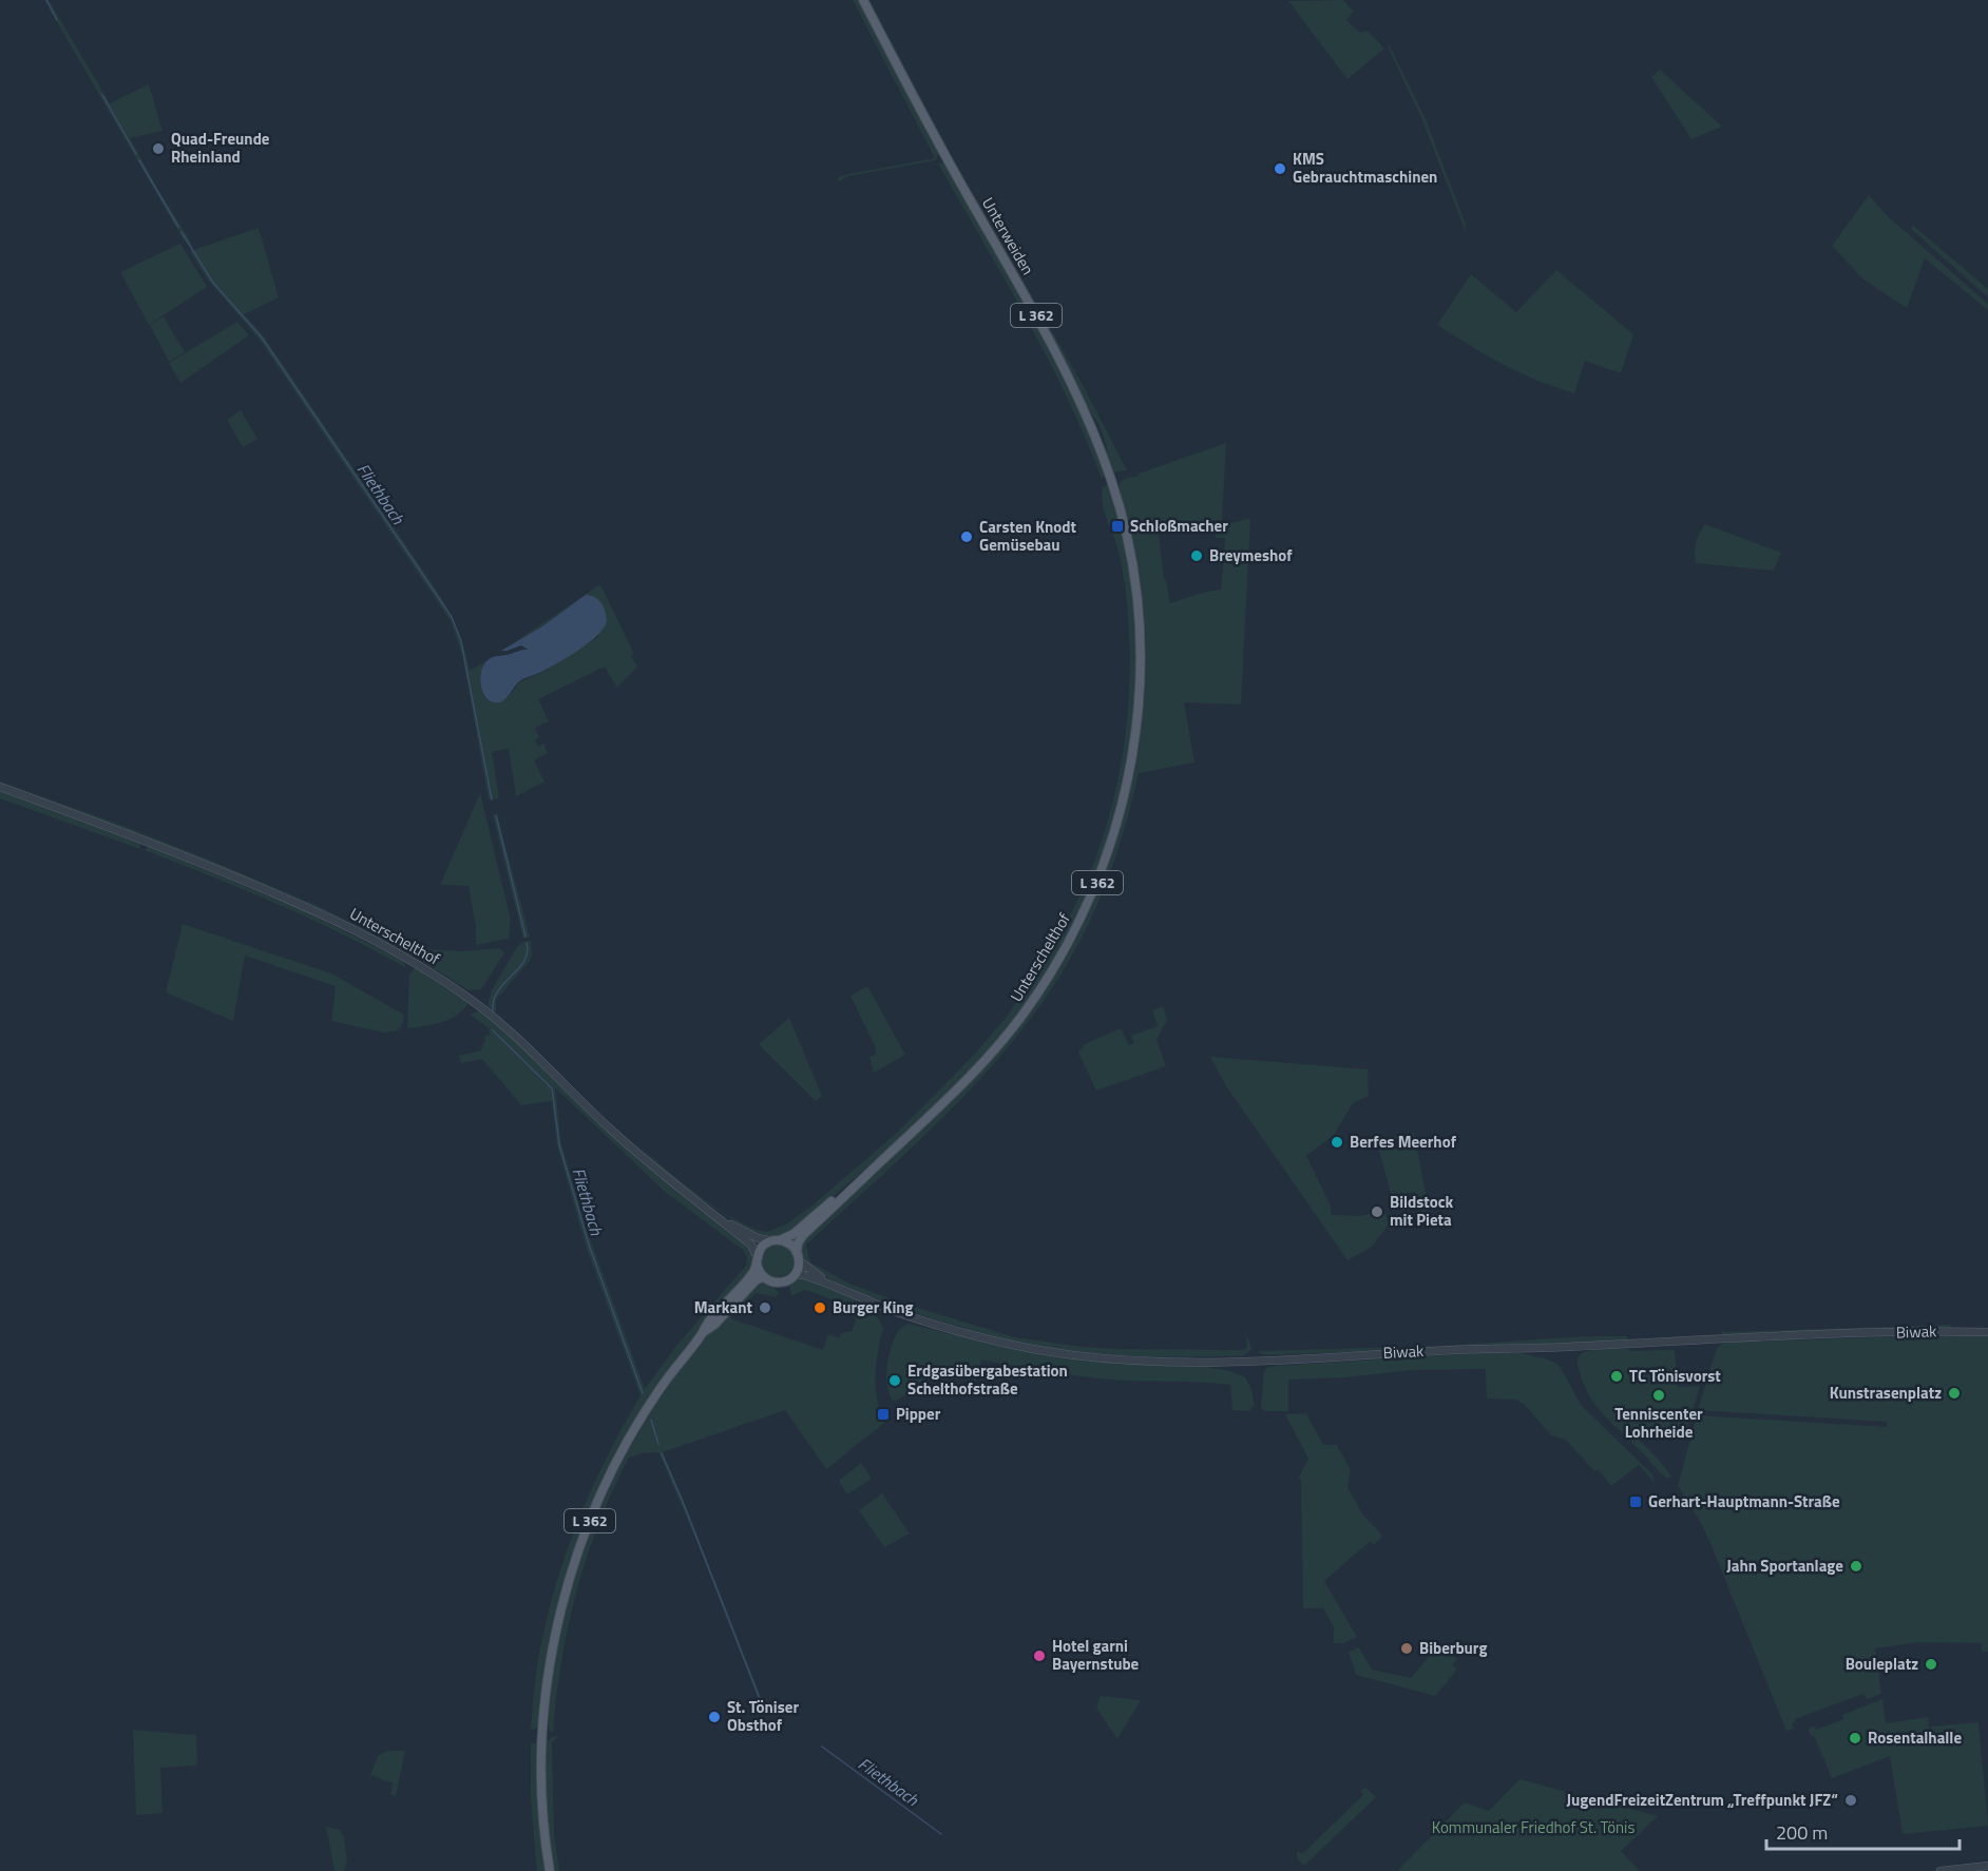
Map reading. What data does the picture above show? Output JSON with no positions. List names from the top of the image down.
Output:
{
  "streets": {
    "main road": ["Unterweiden", "L 362", "Unterschelthof"],
    "street": ["Biwak"]
  },
  "crossings": [
    ["Unterweiden", "Unterschelthof"],
    ["L 362", "Unterschelthof"],
    ["L 362", "Biwak"],
    ["Unterschelthof", "Biwak"]
  ],
  "water": ["Fliethbach"],
  "parks": ["Kommunaler Friedhof St. Tönis"],
  "places": {
    "other": [
      "Quad-Freunde Rheinland",
      "KMS Gebrauchtmaschinen",
      "Carsten Knodt Gemüsebau",
      "Breymeshof",
      "Berfes Meerhof",
      "Bildstock mit Pieta",
      "Markant",
      "Burger King",
      "TC Tönisvorst",
      "Erdgasübergabestation Schelthofstraße",
      "Kunstrasenplatz",
      "Tenniscenter Lohrheide",
      "Jahn Sportanlage",
      "Biberburg",
      "Hotel garni Bayernstube",
      "Bouleplatz",
      "St. Töniser Obsthof",
      "Rosentalhalle",
      "JugendFreizeitZentrum „Treffpunkt JFZ“"
    ],
    "transit": ["Schloßmacher", "Pipper", "Gerhart-Hauptmann-Straße"]
  },
  "scale_bar": "200 m"
}
